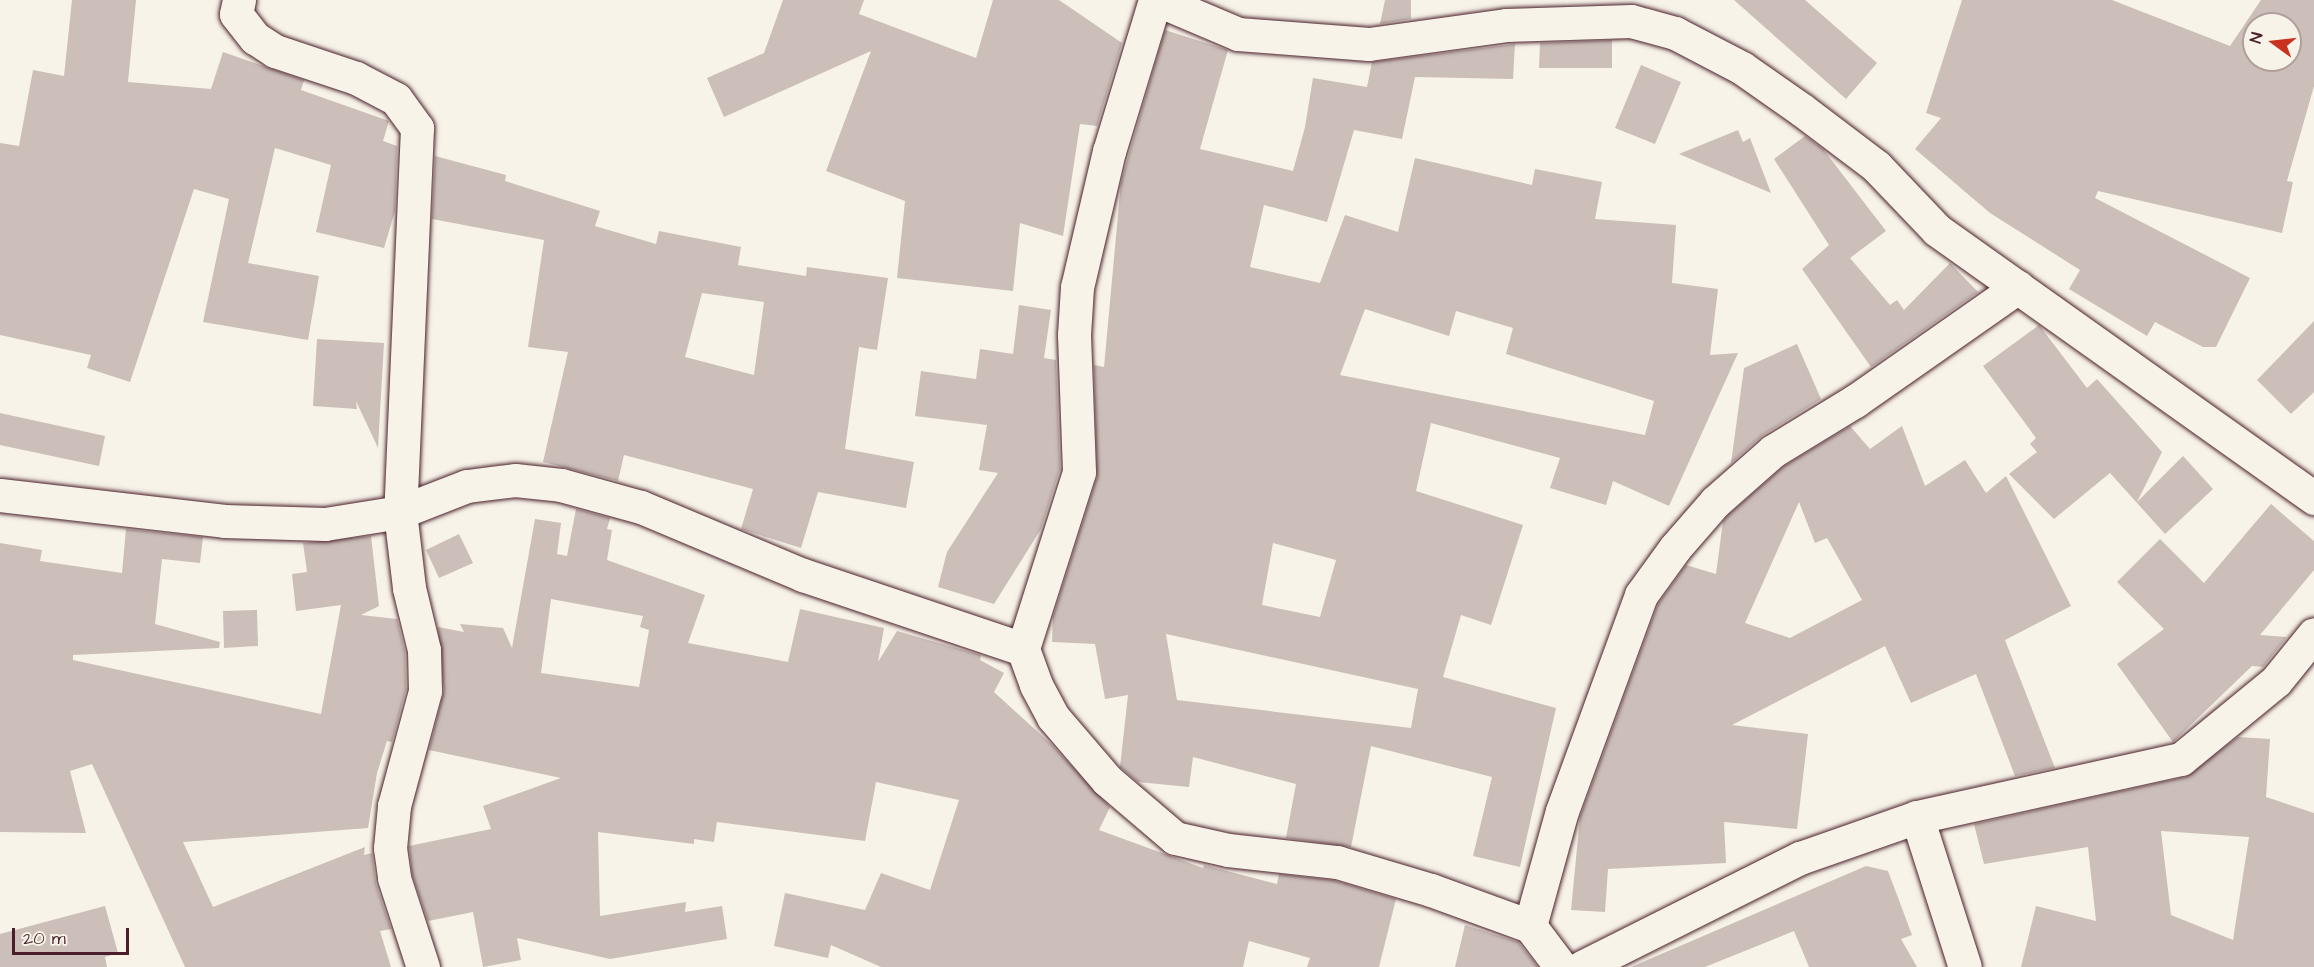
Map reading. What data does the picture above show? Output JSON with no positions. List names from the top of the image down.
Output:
{
  "scale_bar": "20 m",
  "north": "left"
}
